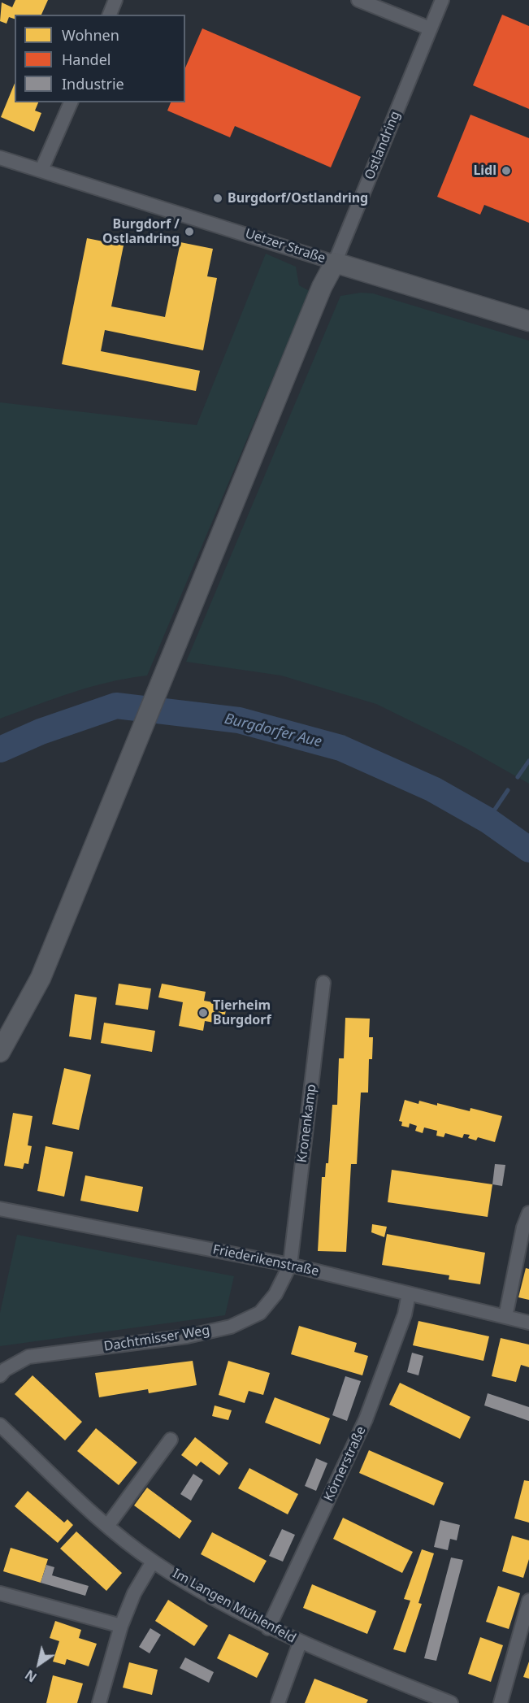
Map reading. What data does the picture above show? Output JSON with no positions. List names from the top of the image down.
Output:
{
  "streets": {
    "street": [
      "Ostlandring",
      "Uetzer Straße",
      "Kronenkamp",
      "Friederikenstraße",
      "Dachtmisser Weg",
      "Körnerstraße",
      "Im Langen Mühlenfeld"
    ]
  },
  "crossings": [
    ["Ostlandring", "Uetzer Straße"],
    ["Kronenkamp", "Friederikenstraße"],
    ["Kronenkamp", "Dachtmisser Weg"],
    ["Friederikenstraße", "Dachtmisser Weg"],
    ["Friederikenstraße", "Körnerstraße"],
    ["Körnerstraße", "Im Langen Mühlenfeld"]
  ],
  "water": ["Burgdorfer Aue"],
  "places": [
    "Lidl",
    "Burgdorf/Ostlandring",
    "Burgdorf / Ostlandring",
    "Tierheim Burgdorf"
  ],
  "legend": ["Wohnen", "Handel", "Industrie"],
  "north": "bottom left"
}
